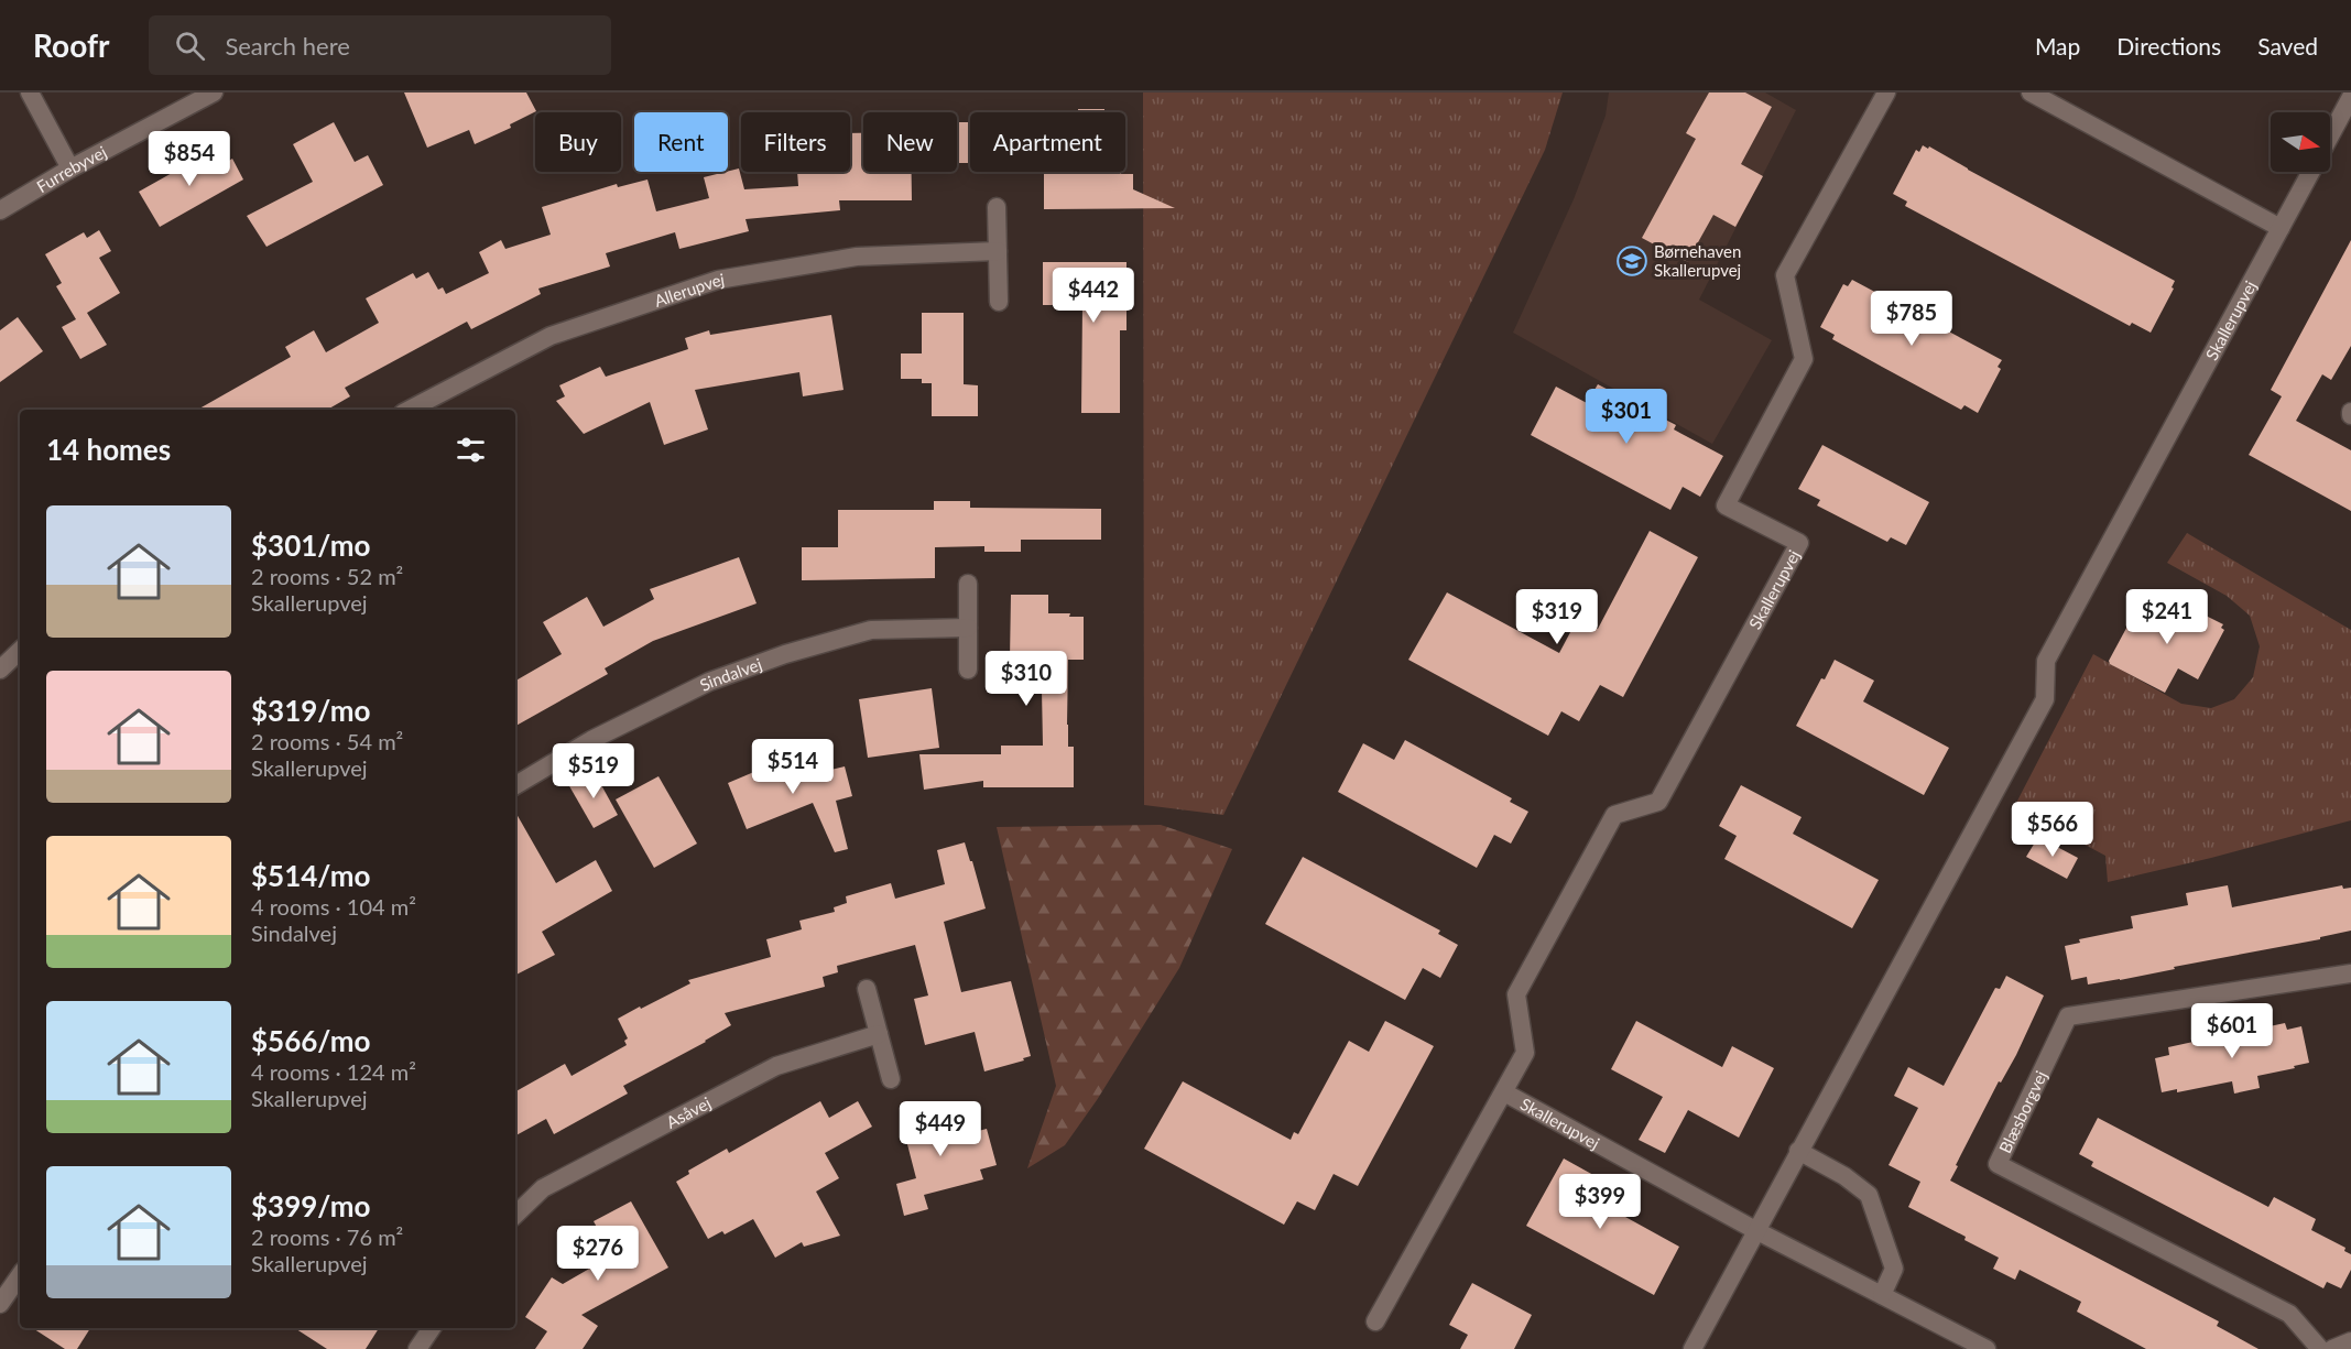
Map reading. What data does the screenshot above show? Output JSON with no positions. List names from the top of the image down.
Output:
{
  "streets": {
    "street": [
      "Furrebyvej",
      "Allerupvej",
      "Skallerupvej",
      "Sindalvej",
      "Asåvej",
      "Blæsborgvej"
    ]
  },
  "places": {
    "school or university": ["Børnehaven Skallerupvej"]
  },
  "north": "right",
  "page": {
    "header": "Roofr",
    "search": "Search here",
    "nav": ["Map", "Directions", "Saved"],
    "chip": [
      "Buy",
      "Rent",
      "Filters",
      "New",
      "Apartment"
    ],
    "price": [
      "$854",
      "$442",
      "$785",
      "$301",
      "$319",
      "$241",
      "$310",
      "$514",
      "$519",
      "$566",
      "$601",
      "$449",
      "$399",
      "$276"
    ],
    "heading": "14 homes",
    "list": [
      {
        "name": "$301/mo",
        "note": "2 rooms · 52 m² · Skallerupvej"
      },
      {
        "name": "$319/mo",
        "note": "2 rooms · 54 m² · Skallerupvej"
      },
      {
        "name": "$514/mo",
        "note": "4 rooms · 104 m² · Sindalvej"
      },
      {
        "name": "$566/mo",
        "note": "4 rooms · 124 m² · Skallerupvej"
      },
      {
        "name": "$399/mo",
        "note": "2 rooms · 76 m² · Skallerupvej"
      }
    ]
  }
}
